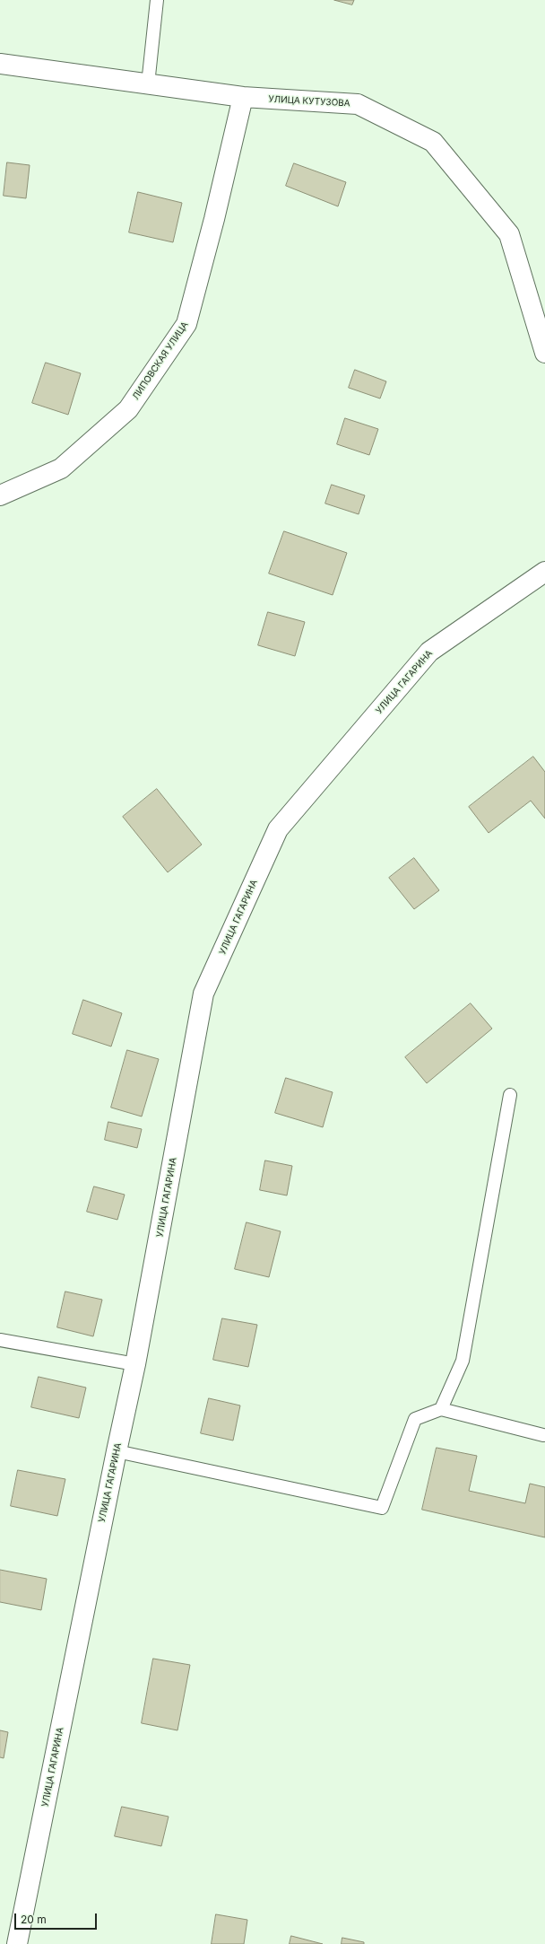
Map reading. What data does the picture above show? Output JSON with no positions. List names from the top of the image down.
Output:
{
  "streets": {
    "street": ["УЛИЦА КУТУЗОВА", "ЛИПОВСКАЯ УЛИЦА", "УЛИЦА ГАГАРИНА"]
  },
  "crossings": [
    ["УЛИЦА КУТУЗОВА", "ЛИПОВСКАЯ УЛИЦА"]
  ],
  "scale_bar": "20 m"
}
